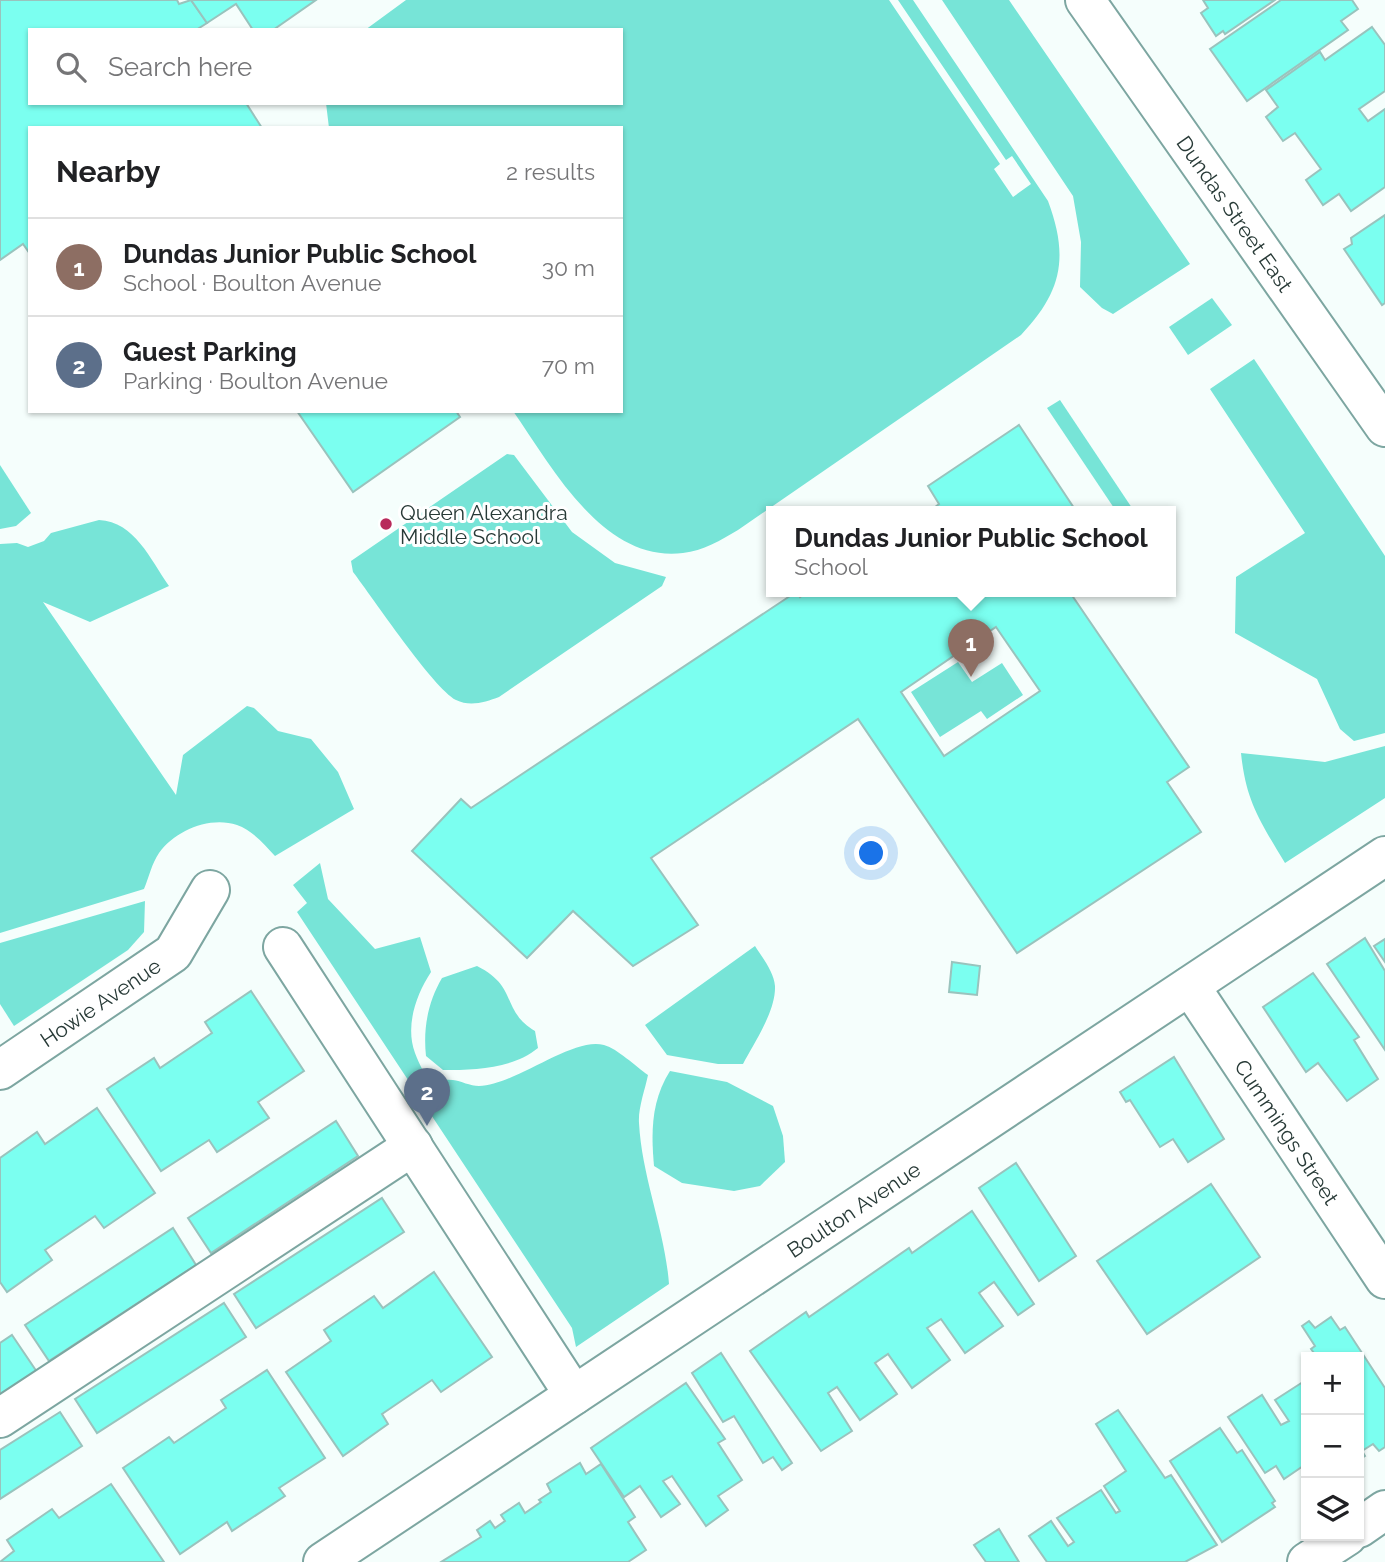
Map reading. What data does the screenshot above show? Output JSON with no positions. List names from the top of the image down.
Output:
{
  "streets": {
    "street": [
      "Dundas Street East",
      "Howie Avenue",
      "Cummings Street",
      "Boulton Avenue"
    ]
  },
  "crossings": [
    ["Cummings Street", "Boulton Avenue"]
  ],
  "places": ["Queen Alexandra Middle School"],
  "page": {
    "search": "Search here",
    "heading": ["Nearby", "2 results"],
    "list": [
      {
        "mark": "1",
        "name": "Dundas Junior Public School",
        "note": "School · Boulton Avenue",
        "value": "30 m"
      },
      {
        "mark": "2",
        "name": "Guest Parking",
        "note": "Parking · Boulton Avenue",
        "value": "70 m"
      }
    ],
    "popup": ["Dundas Junior Public School", "School"],
    "pins": ["1", "2"],
    "map_buttons": ["+", "−"]
  }
}
